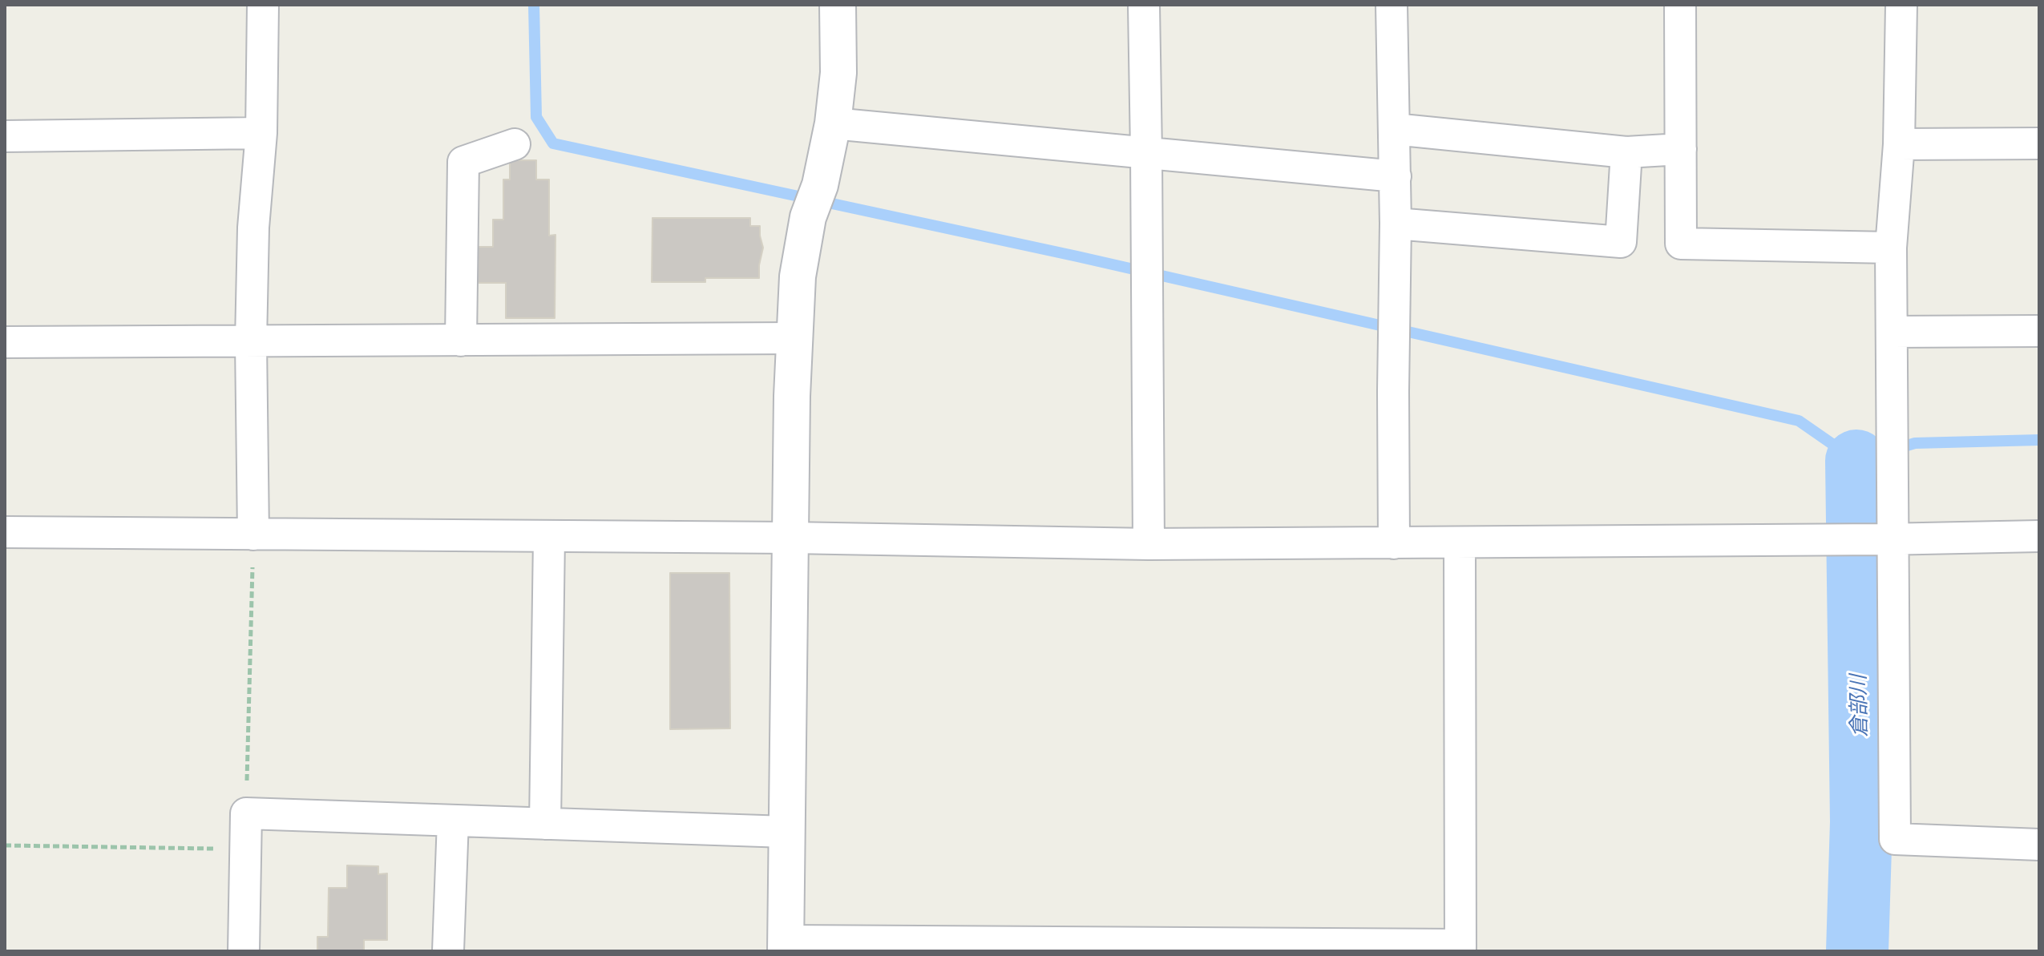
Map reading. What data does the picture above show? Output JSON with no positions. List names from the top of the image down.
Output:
{
  "water": ["倉部川"]
}
